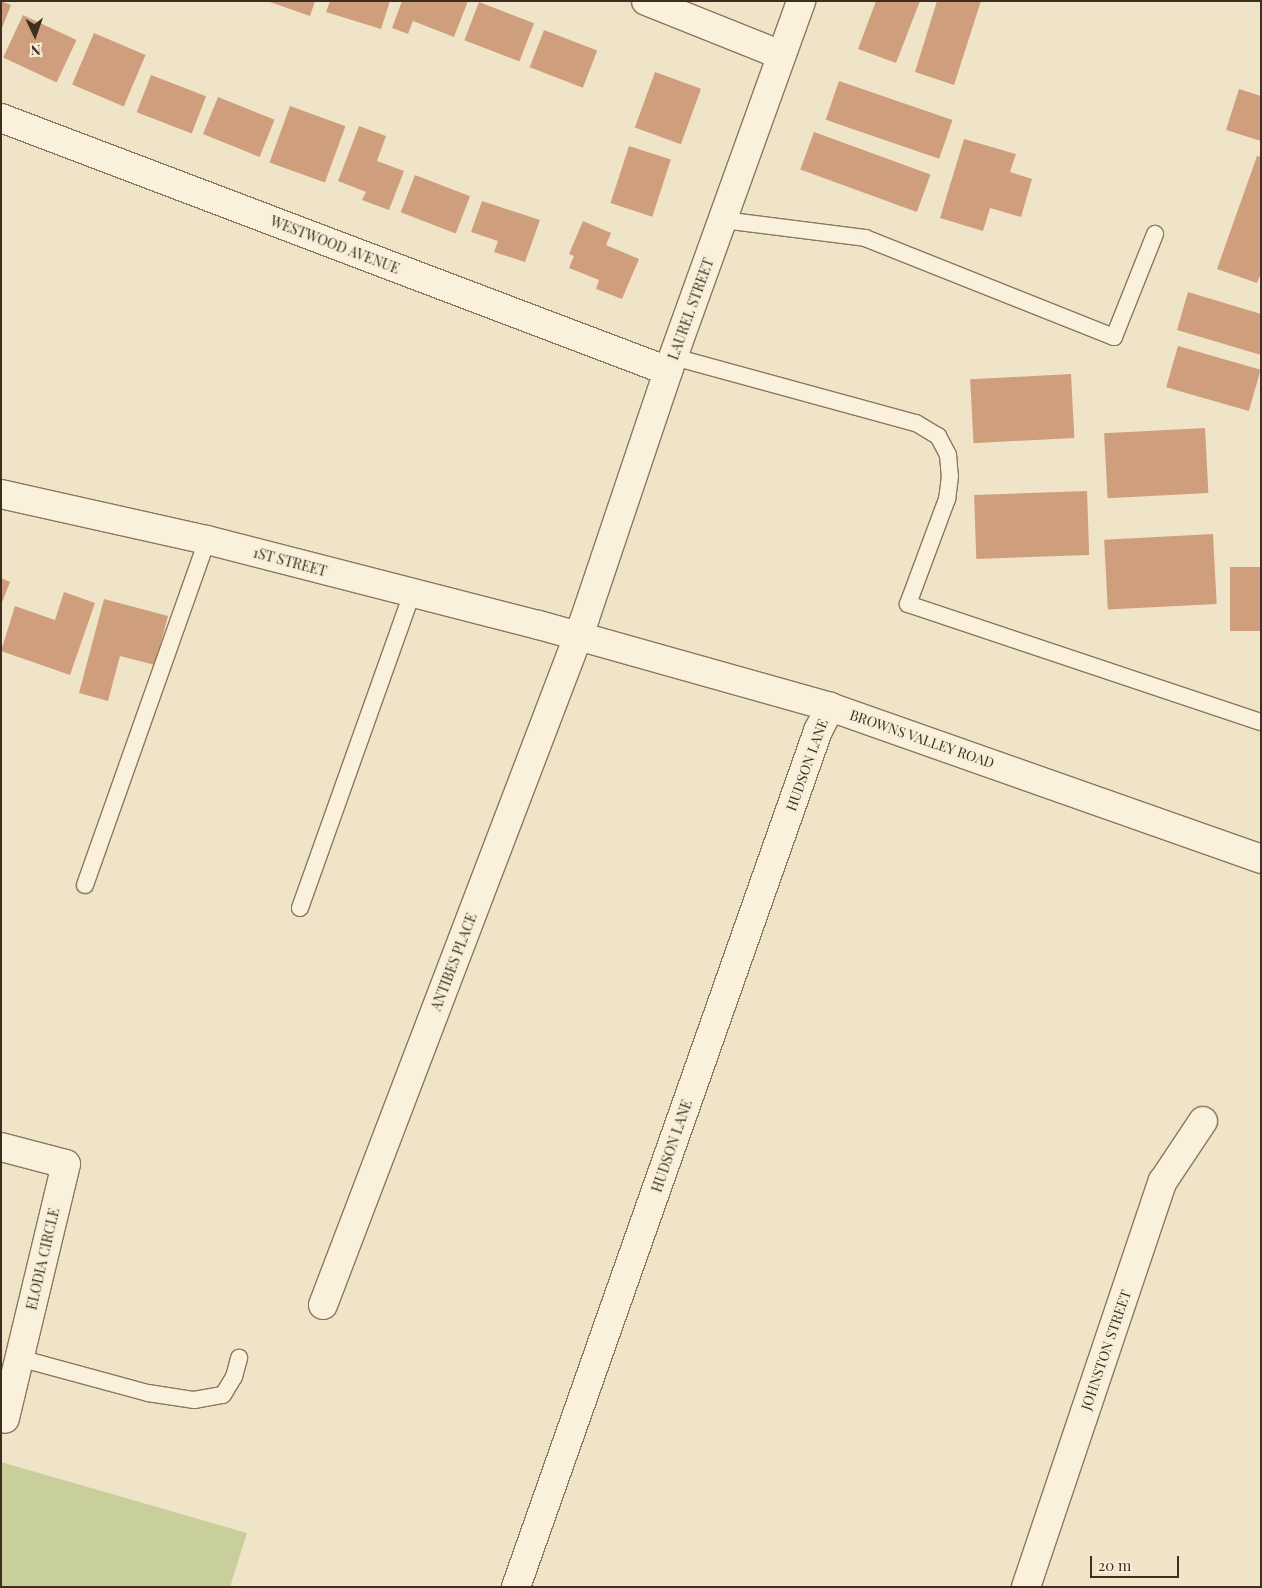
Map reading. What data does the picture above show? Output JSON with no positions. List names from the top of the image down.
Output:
{
  "streets": {
    "street": [
      "WESTWOOD AVENUE",
      "LAUREL STREET",
      "1ST STREET",
      "BROWNS VALLEY ROAD",
      "HUDSON LANE",
      "ANTIBES PLACE",
      "ELODIA CIRCLE",
      "JOHNSTON STREET"
    ]
  },
  "crossings": [
    ["WESTWOOD AVENUE", "LAUREL STREET"],
    ["LAUREL STREET", "1ST STREET"],
    ["LAUREL STREET", "BROWNS VALLEY ROAD"],
    ["LAUREL STREET", "ANTIBES PLACE"],
    ["1ST STREET", "BROWNS VALLEY ROAD"],
    ["1ST STREET", "ANTIBES PLACE"],
    ["BROWNS VALLEY ROAD", "HUDSON LANE"],
    ["BROWNS VALLEY ROAD", "ANTIBES PLACE"]
  ],
  "scale_bar": "20 m",
  "north": "bottom"
}
